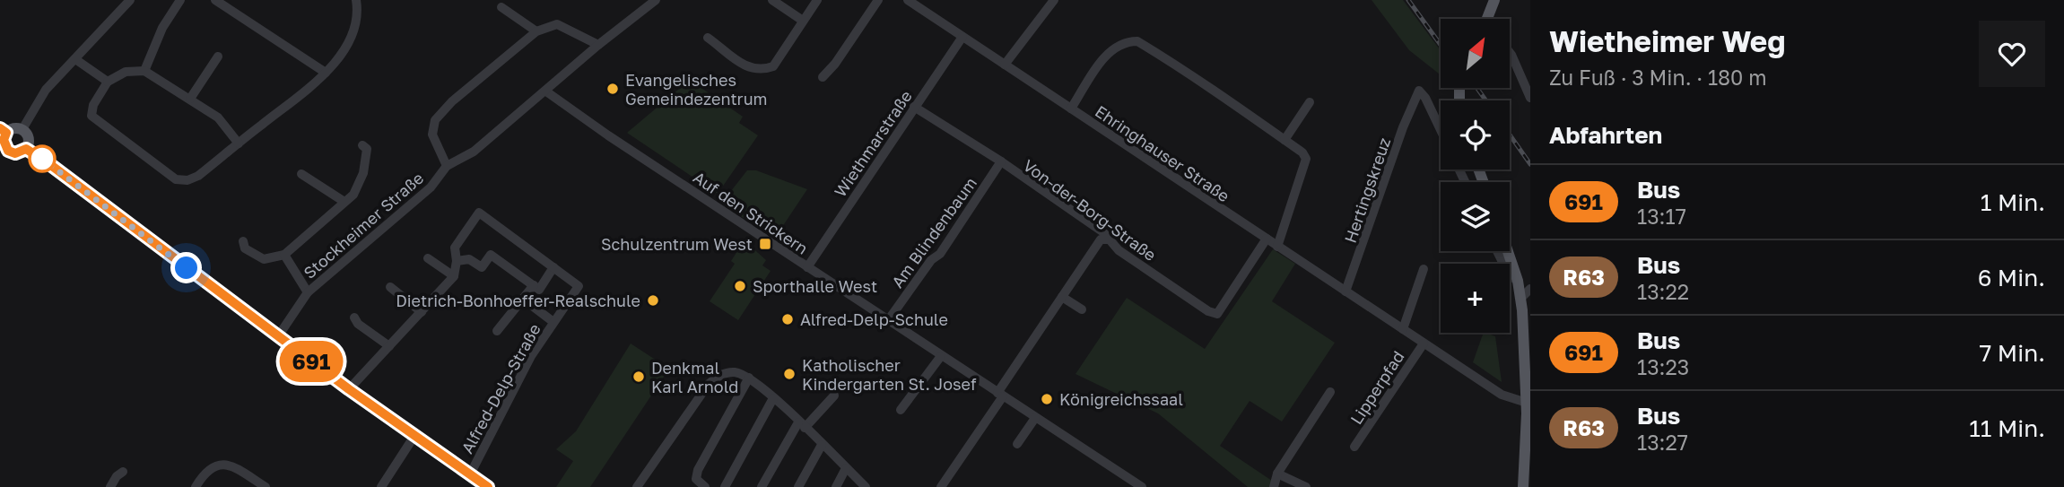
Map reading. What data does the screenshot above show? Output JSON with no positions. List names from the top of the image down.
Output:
{
  "streets": {
    "street": [
      "Wiethmarstraße",
      "Ehringhauser Straße",
      "Hertingskreuz",
      "Von-der-Borg-Straße",
      "Auf den Strickern",
      "Stockheimer Straße",
      "Am Blindenbaum",
      "Lipperpfad",
      "Alfred-Delp-Straße"
    ]
  },
  "crossings": [
    ["Wiethmarstraße", "Ehringhauser Straße"],
    ["Wiethmarstraße", "Von-der-Borg-Straße"],
    ["Wiethmarstraße", "Auf den Strickern"],
    ["Ehringhauser Straße", "Hertingskreuz"],
    ["Ehringhauser Straße", "Von-der-Borg-Straße"],
    ["Ehringhauser Straße", "Lipperpfad"],
    ["Von-der-Borg-Straße", "Am Blindenbaum"],
    ["Auf den Strickern", "Stockheimer Straße"],
    ["Auf den Strickern", "Am Blindenbaum"]
  ],
  "places": {
    "other": [
      "Evangelisches Gemeindezentrum",
      "Sporthalle West",
      "Dietrich-Bonhoeffer-Realschule",
      "Alfred-Delp-Schule",
      "Katholischer Kindergarten St. Josef",
      "Denkmal Karl Arnold",
      "Königreichssaal"
    ],
    "transit": ["Schulzentrum West"]
  },
  "lines": ["bus line 691"],
  "north": "top right",
  "page": {
    "on_map": "691",
    "heading": [
      ["Wietheimer Weg", "Zu Fuß · 3 Min. · 180 m"],
      "Abfahrten"
    ],
    "map_buttons": "+",
    "list": [
      {
        "mark": "691",
        "name": "Bus",
        "note": "13:17",
        "value": "1 Min."
      },
      {
        "mark": "R63",
        "name": "Bus",
        "note": "13:22",
        "value": "6 Min."
      },
      {
        "mark": "691",
        "name": "Bus",
        "note": "13:23",
        "value": "7 Min."
      },
      {
        "mark": "R63",
        "name": "Bus",
        "note": "13:27",
        "value": "11 Min."
      }
    ]
  }
}
